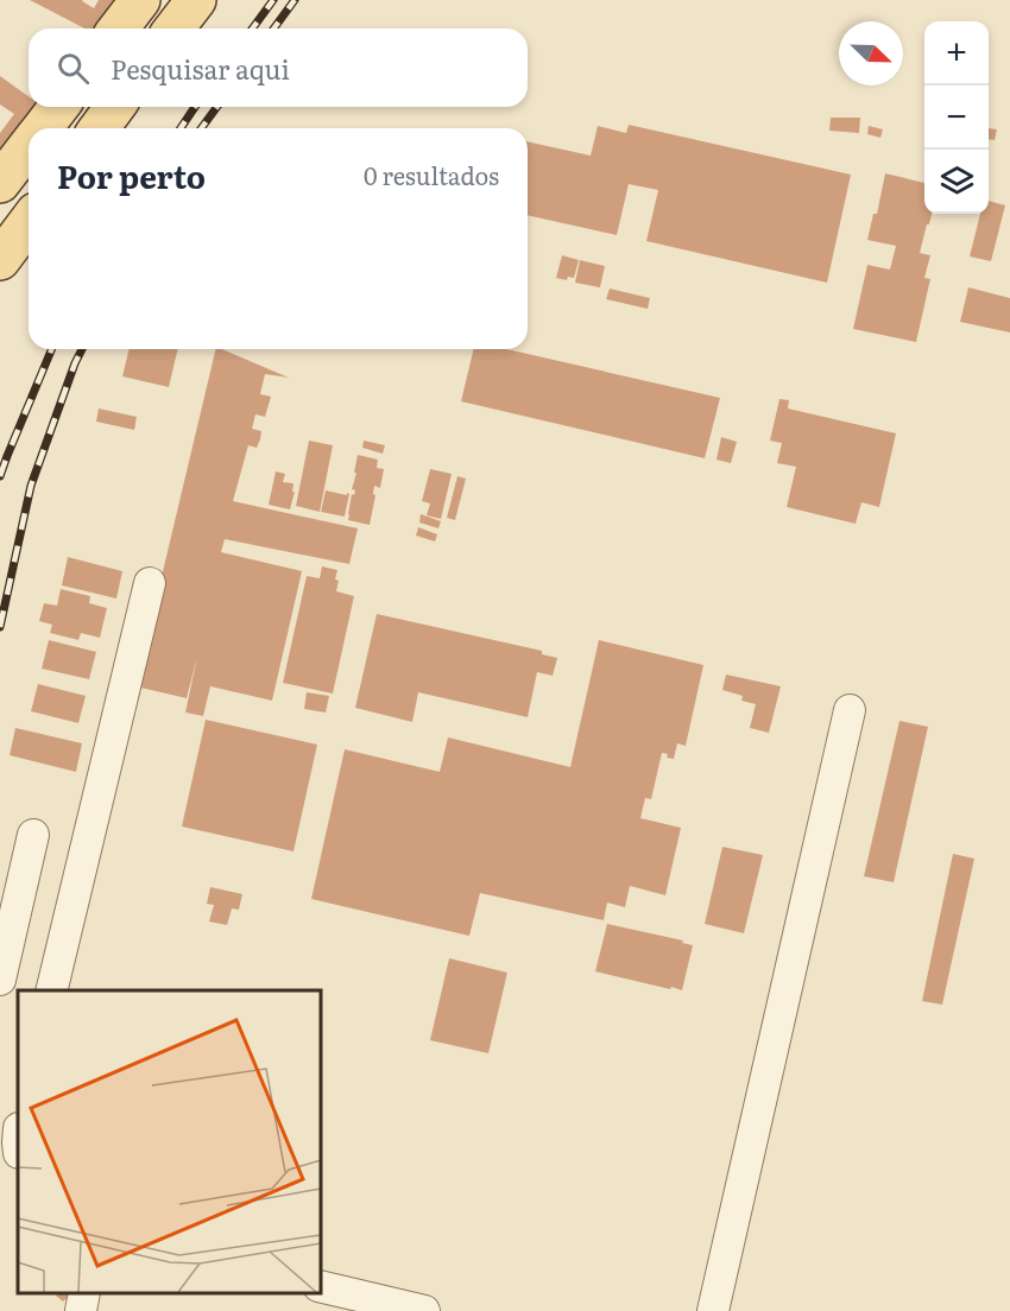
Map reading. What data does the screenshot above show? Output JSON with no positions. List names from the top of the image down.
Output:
{
  "north": "bottom right",
  "page": {
    "map_buttons": ["+", "−"],
    "search": "Pesquisar aqui",
    "heading": ["Por perto", "0 resultados"]
  }
}
